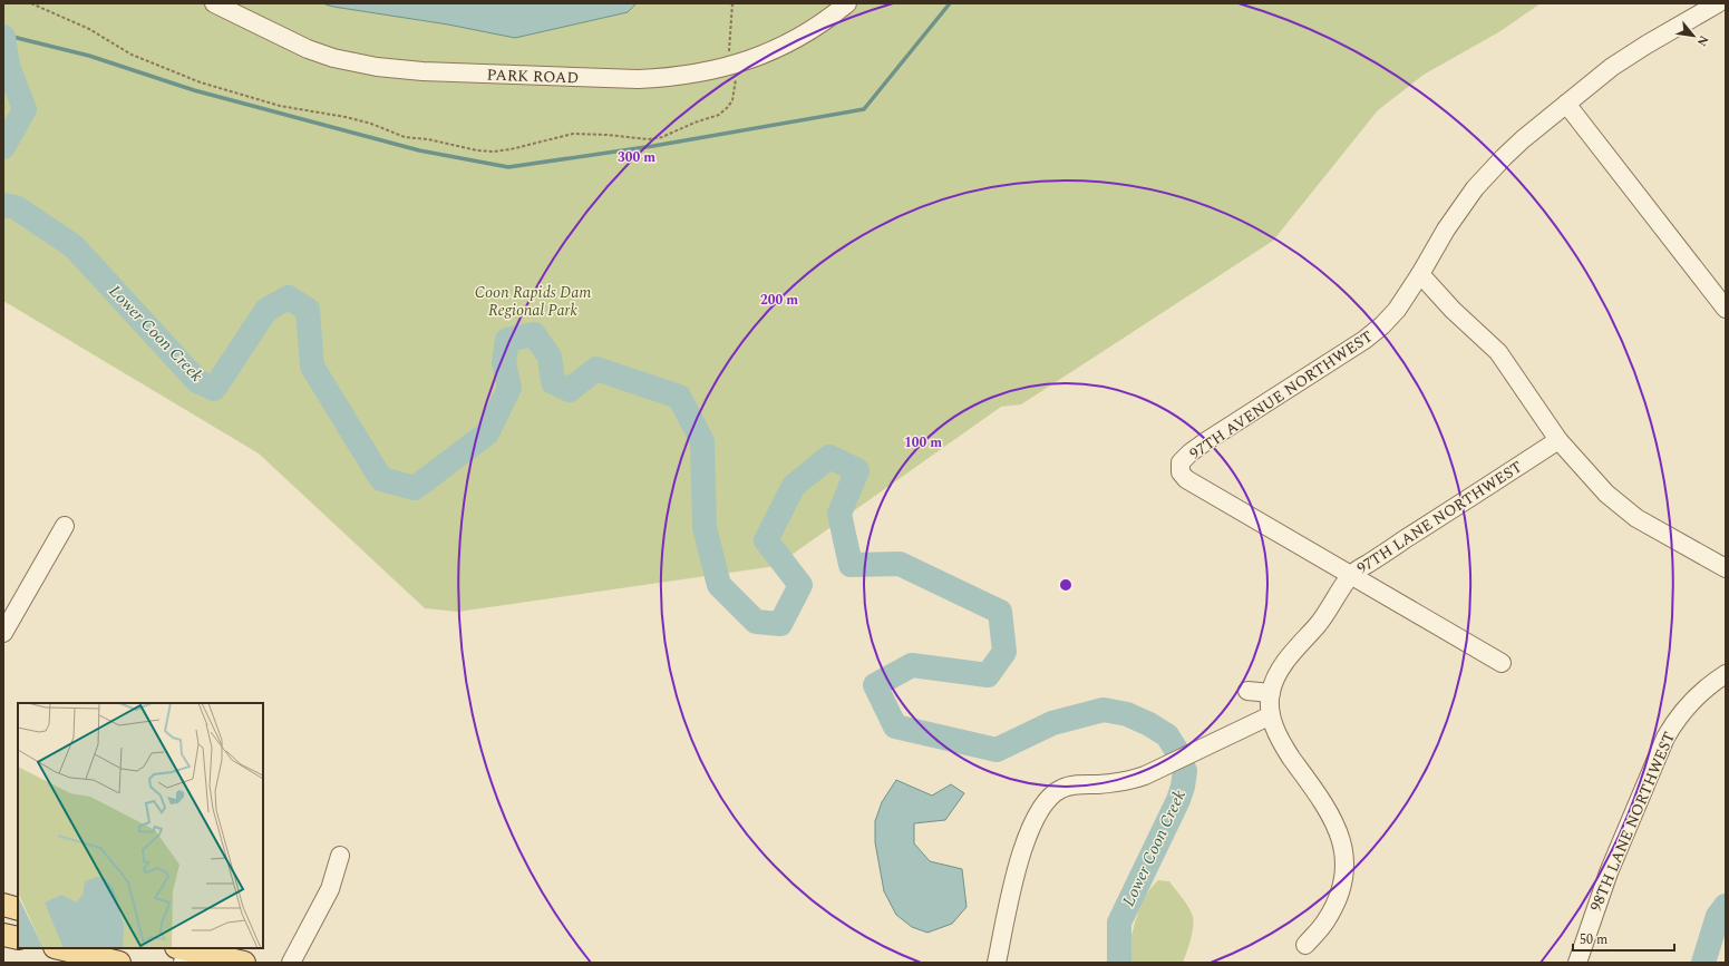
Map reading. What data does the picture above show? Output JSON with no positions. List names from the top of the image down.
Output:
{
  "streets": {
    "street": [
      "PARK ROAD",
      "97TH AVENUE NORTHWEST",
      "97TH LANE NORTHWEST",
      "98TH LANE NORTHWEST"
    ]
  },
  "crossings": [
    ["97TH AVENUE NORTHWEST", "97TH LANE NORTHWEST"]
  ],
  "water": ["Lower Coon Creek"],
  "parks": ["Coon Rapids Dam Regional Park"],
  "scale_bar": "50 m",
  "north": "bottom right",
  "rings": ["300 m", "200 m", "100 m"]
}
